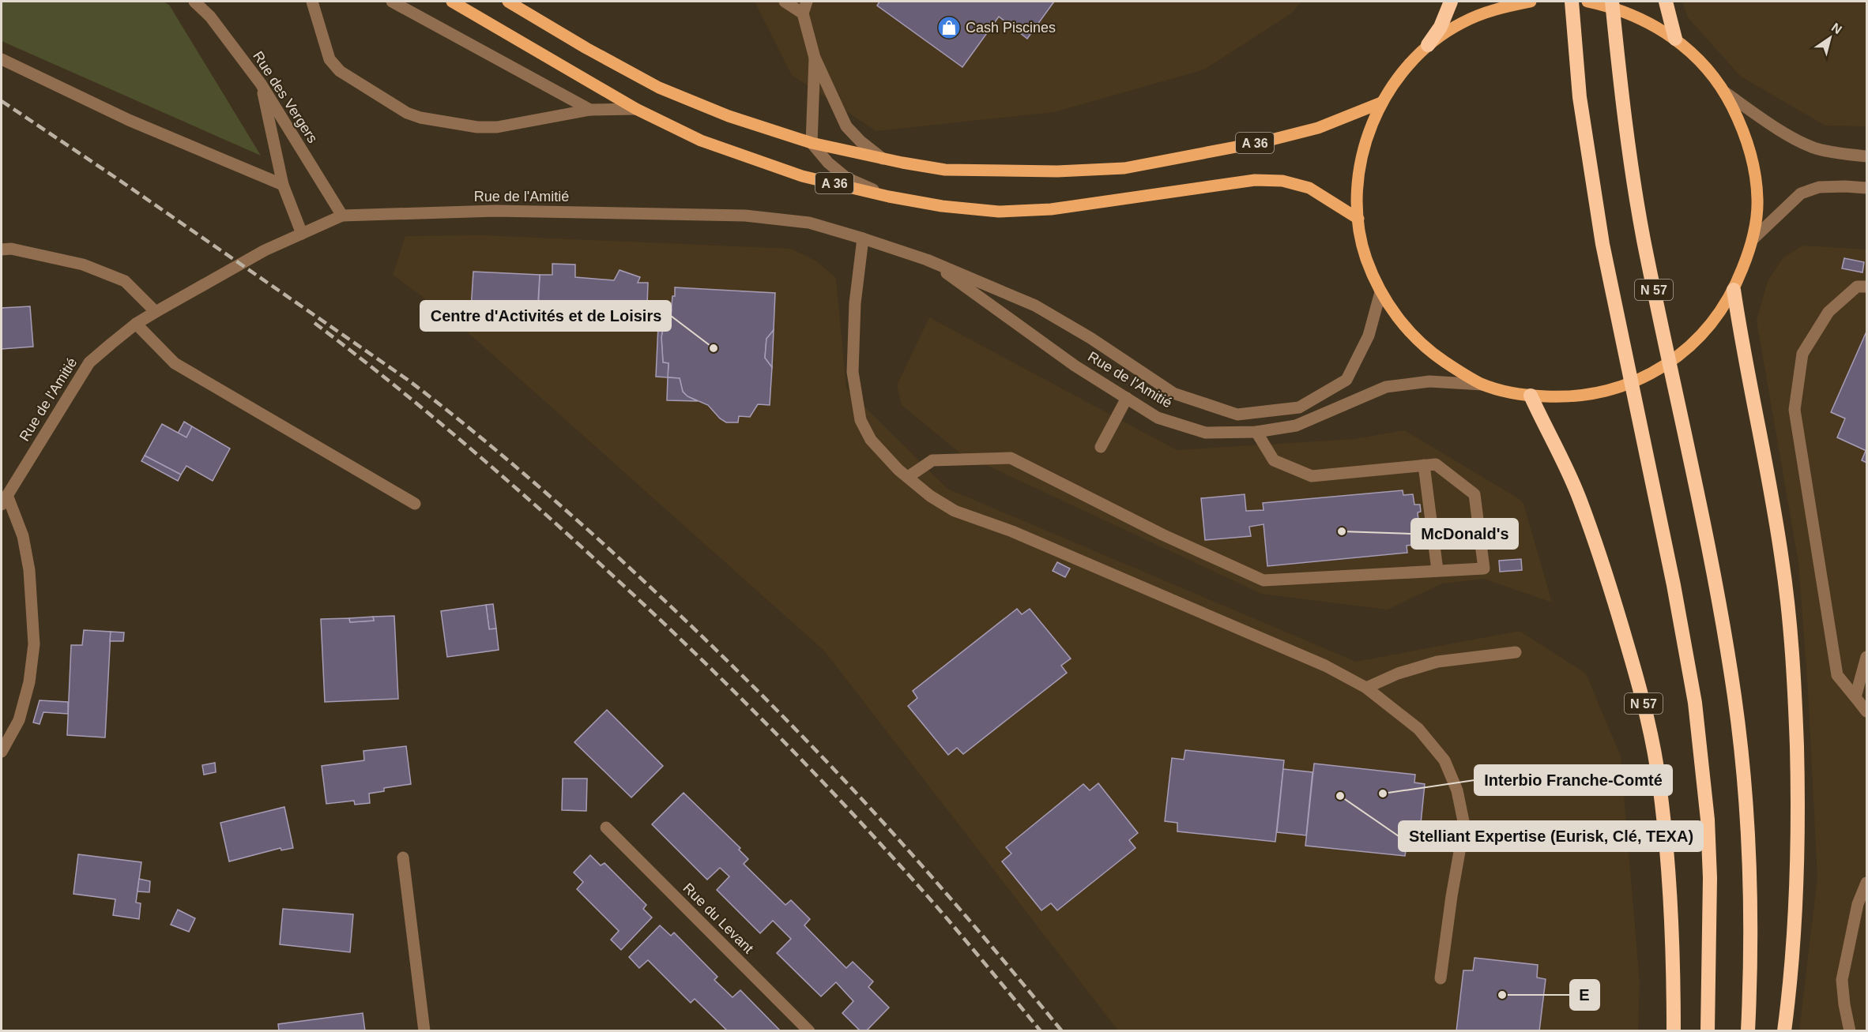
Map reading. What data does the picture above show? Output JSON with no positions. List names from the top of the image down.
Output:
{
  "streets": {
    "highway": ["N 57"],
    "main road": ["A 36"],
    "street": ["Rue des Vergers", "Rue de l'Amitié", "Rue du Levant"]
  },
  "crossings": [
    ["Rue des Vergers", "Rue de l'Amitié"]
  ],
  "places": {
    "shop": ["Cash Piscines"],
    "other": [
      "Centre d'Activités et de Loisirs",
      "McDonald's",
      "Interbio Franche-Comté",
      "Stelliant Expertise (Eurisk, Clé, TEXA)",
      "E"
    ]
  },
  "north": "top right"
}
